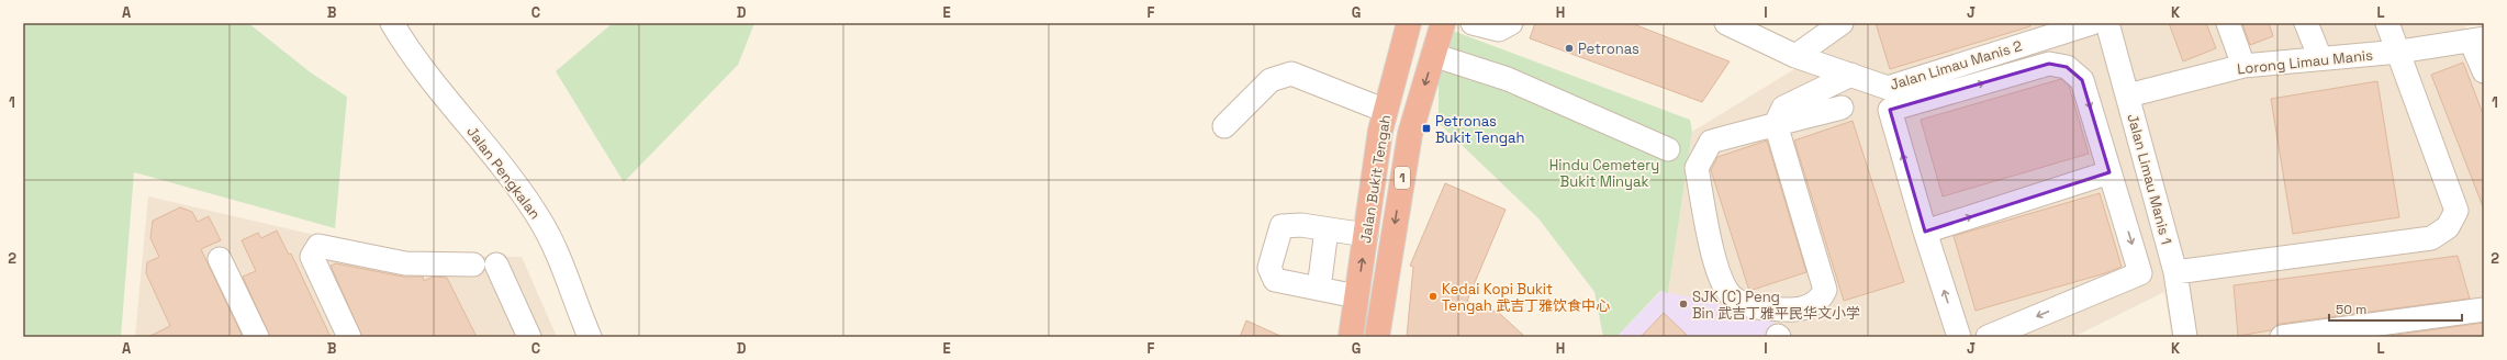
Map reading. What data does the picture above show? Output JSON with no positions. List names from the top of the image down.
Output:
{
  "streets": {
    "highway": ["1", "Jalan Bukit Tengah"],
    "street": [
      "Lorong Limau Manis",
      "Jalan Limau Manis 2",
      "Jalan Pengkalan",
      "Jalan Limau Manis 1"
    ]
  },
  "crossings": [
    ["Lorong Limau Manis", "Jalan Limau Manis 1"]
  ],
  "parks": ["Hindu Cemetery Bukit Minyak"],
  "places": {
    "other": ["Petronas", "Kedai Kopi Bukit Tengah 武吉丁雅饮食中心", "SJK (C) Peng Bin 武吉丁雅平民华文小学"],
    "transit": ["Petronas Bukit Tengah"]
  },
  "scale_bar": "50 m",
  "grid": {
    "columns": [
      "A",
      "B",
      "C",
      "D",
      "E",
      "F",
      "G",
      "H",
      "I",
      "J",
      "K",
      "L"
    ],
    "rows": ["1", "2"]
  }
}
